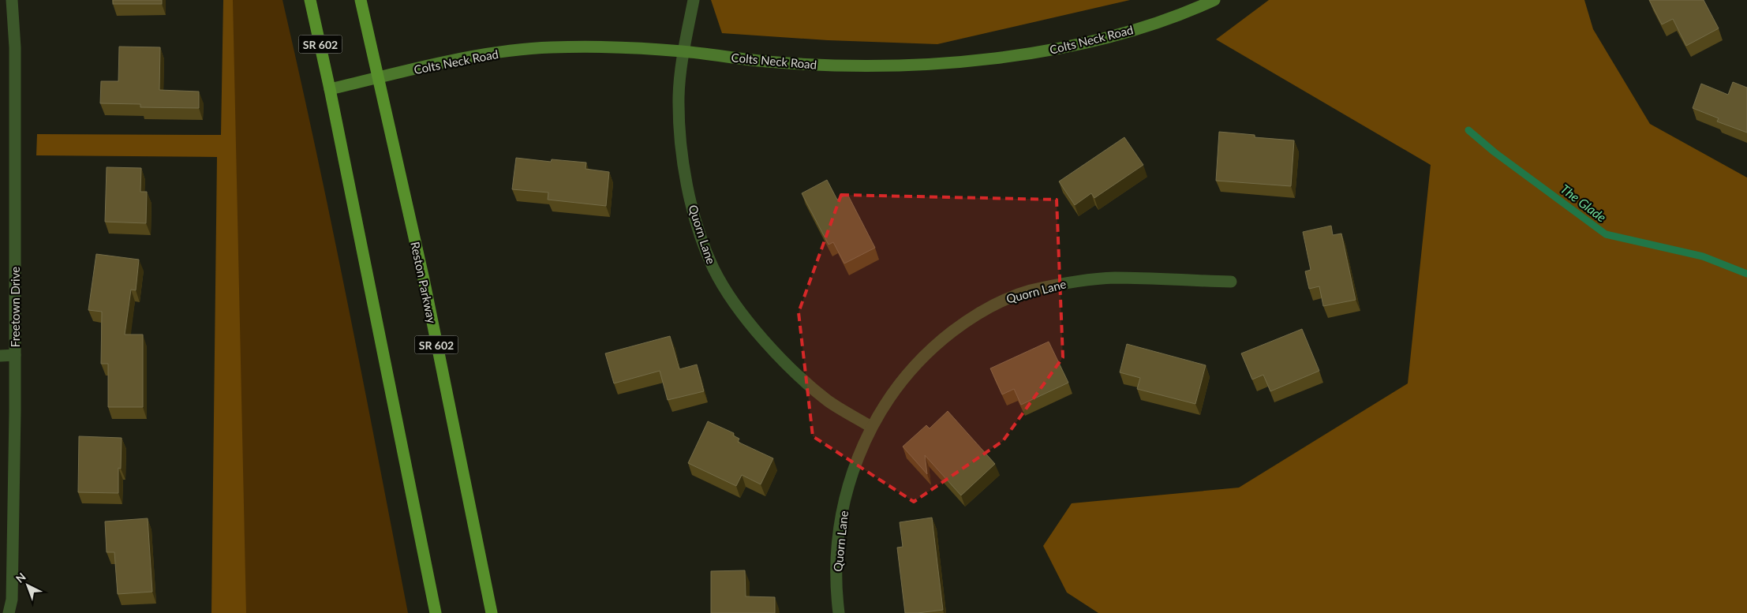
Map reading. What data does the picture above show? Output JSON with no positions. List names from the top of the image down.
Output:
{
  "streets": {
    "main road": ["SR 602", "Reston Parkway"],
    "street": ["Colts Neck Road", "Quorn Lane", "Freetown Drive"]
  },
  "crossings": [
    ["Colts Neck Road", "SR 602"],
    ["Colts Neck Road", "Quorn Lane"],
    ["Colts Neck Road", "Reston Parkway"]
  ],
  "water": ["The Glade"],
  "north": "top left"
}
